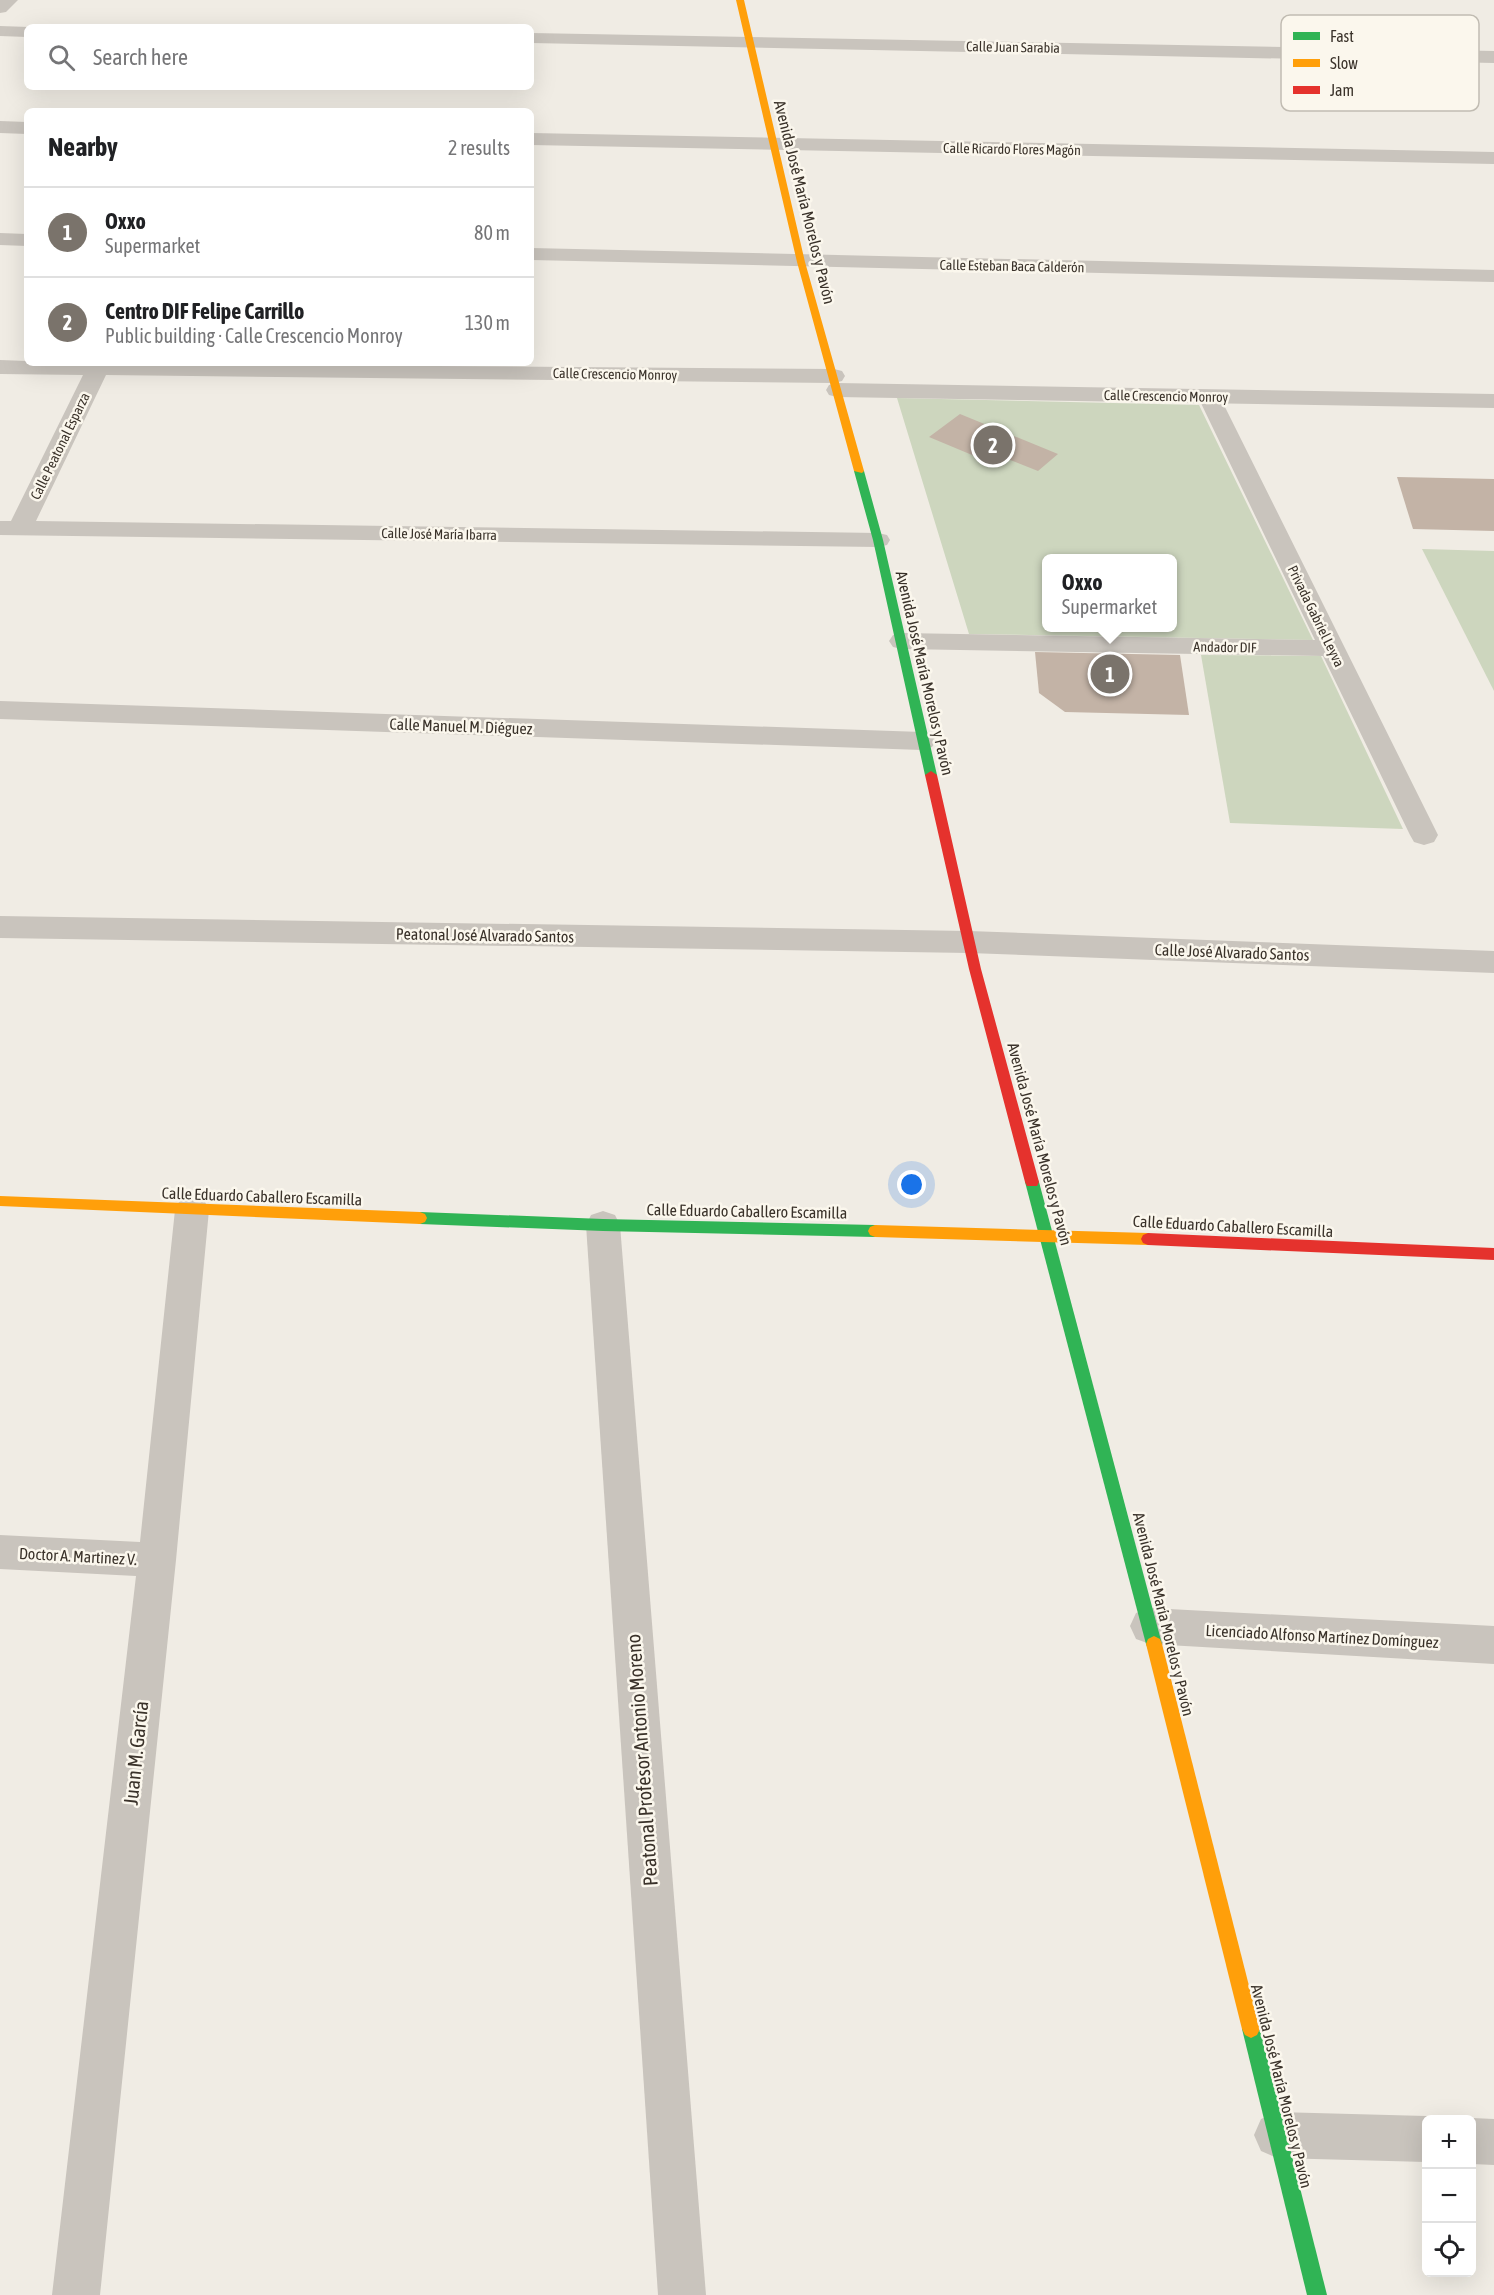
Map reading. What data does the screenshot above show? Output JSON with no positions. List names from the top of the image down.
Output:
{
  "streets": {
    "street": [
      "Calle Juan Sarabia",
      "Calle Ricardo Flores Magón",
      "Avenida José María Morelos y Pavón",
      "Calle Esteban Baca Calderón",
      "Calle Crescencio Monroy",
      "Calle Peatonal Esparza",
      "Calle José María Ibarra",
      "Privada Gabriel Leyva",
      "Andador DIF",
      "Calle Manuel M. Diéguez",
      "Peatonal José Alvarado Santos",
      "Calle José Alvarado Santos",
      "Calle Eduardo Caballero Escamilla",
      "Doctor A. Martinez V.",
      "Licenciado Alfonso Martínez Domínguez",
      "Juan M. García",
      "Peatonal Profesor Antonio Moreno"
    ]
  },
  "crossings": [
    ["Calle Juan Sarabia", "Avenida José María Morelos y Pavón"],
    ["Calle Ricardo Flores Magón", "Avenida José María Morelos y Pavón"],
    ["Avenida José María Morelos y Pavón", "Calle Esteban Baca Calderón"],
    ["Avenida José María Morelos y Pavón", "Calle Crescencio Monroy"],
    ["Avenida José María Morelos y Pavón", "Calle José María Ibarra"],
    ["Avenida José María Morelos y Pavón", "Andador DIF"],
    ["Avenida José María Morelos y Pavón", "Calle Manuel M. Diéguez"],
    ["Avenida José María Morelos y Pavón", "Peatonal José Alvarado Santos"],
    ["Avenida José María Morelos y Pavón", "Calle José Alvarado Santos"],
    ["Avenida José María Morelos y Pavón", "Calle Eduardo Caballero Escamilla"],
    ["Avenida José María Morelos y Pavón", "Licenciado Alfonso Martínez Domínguez"],
    ["Calle Crescencio Monroy", "Calle Peatonal Esparza"],
    ["Calle Crescencio Monroy", "Privada Gabriel Leyva"],
    ["Calle Peatonal Esparza", "Calle José María Ibarra"],
    ["Privada Gabriel Leyva", "Andador DIF"],
    ["Peatonal José Alvarado Santos", "Calle José Alvarado Santos"],
    ["Calle Eduardo Caballero Escamilla", "Juan M. García"],
    ["Calle Eduardo Caballero Escamilla", "Peatonal Profesor Antonio Moreno"],
    ["Doctor A. Martinez V.", "Juan M. García"]
  ],
  "legend": ["Fast", "Slow", "Jam"],
  "page": {
    "search": "Search here",
    "heading": ["Nearby", "2 results"],
    "list": [
      {
        "mark": "1",
        "name": "Oxxo",
        "note": "Supermarket",
        "value": "80 m"
      },
      {
        "mark": "2",
        "name": "Centro DIF Felipe Carrillo",
        "note": "Public building · Calle Crescencio Monroy",
        "value": "130 m"
      }
    ],
    "pins": ["2", "1"],
    "popup": ["Oxxo", "Supermarket"],
    "map_buttons": ["+", "−"]
  }
}
